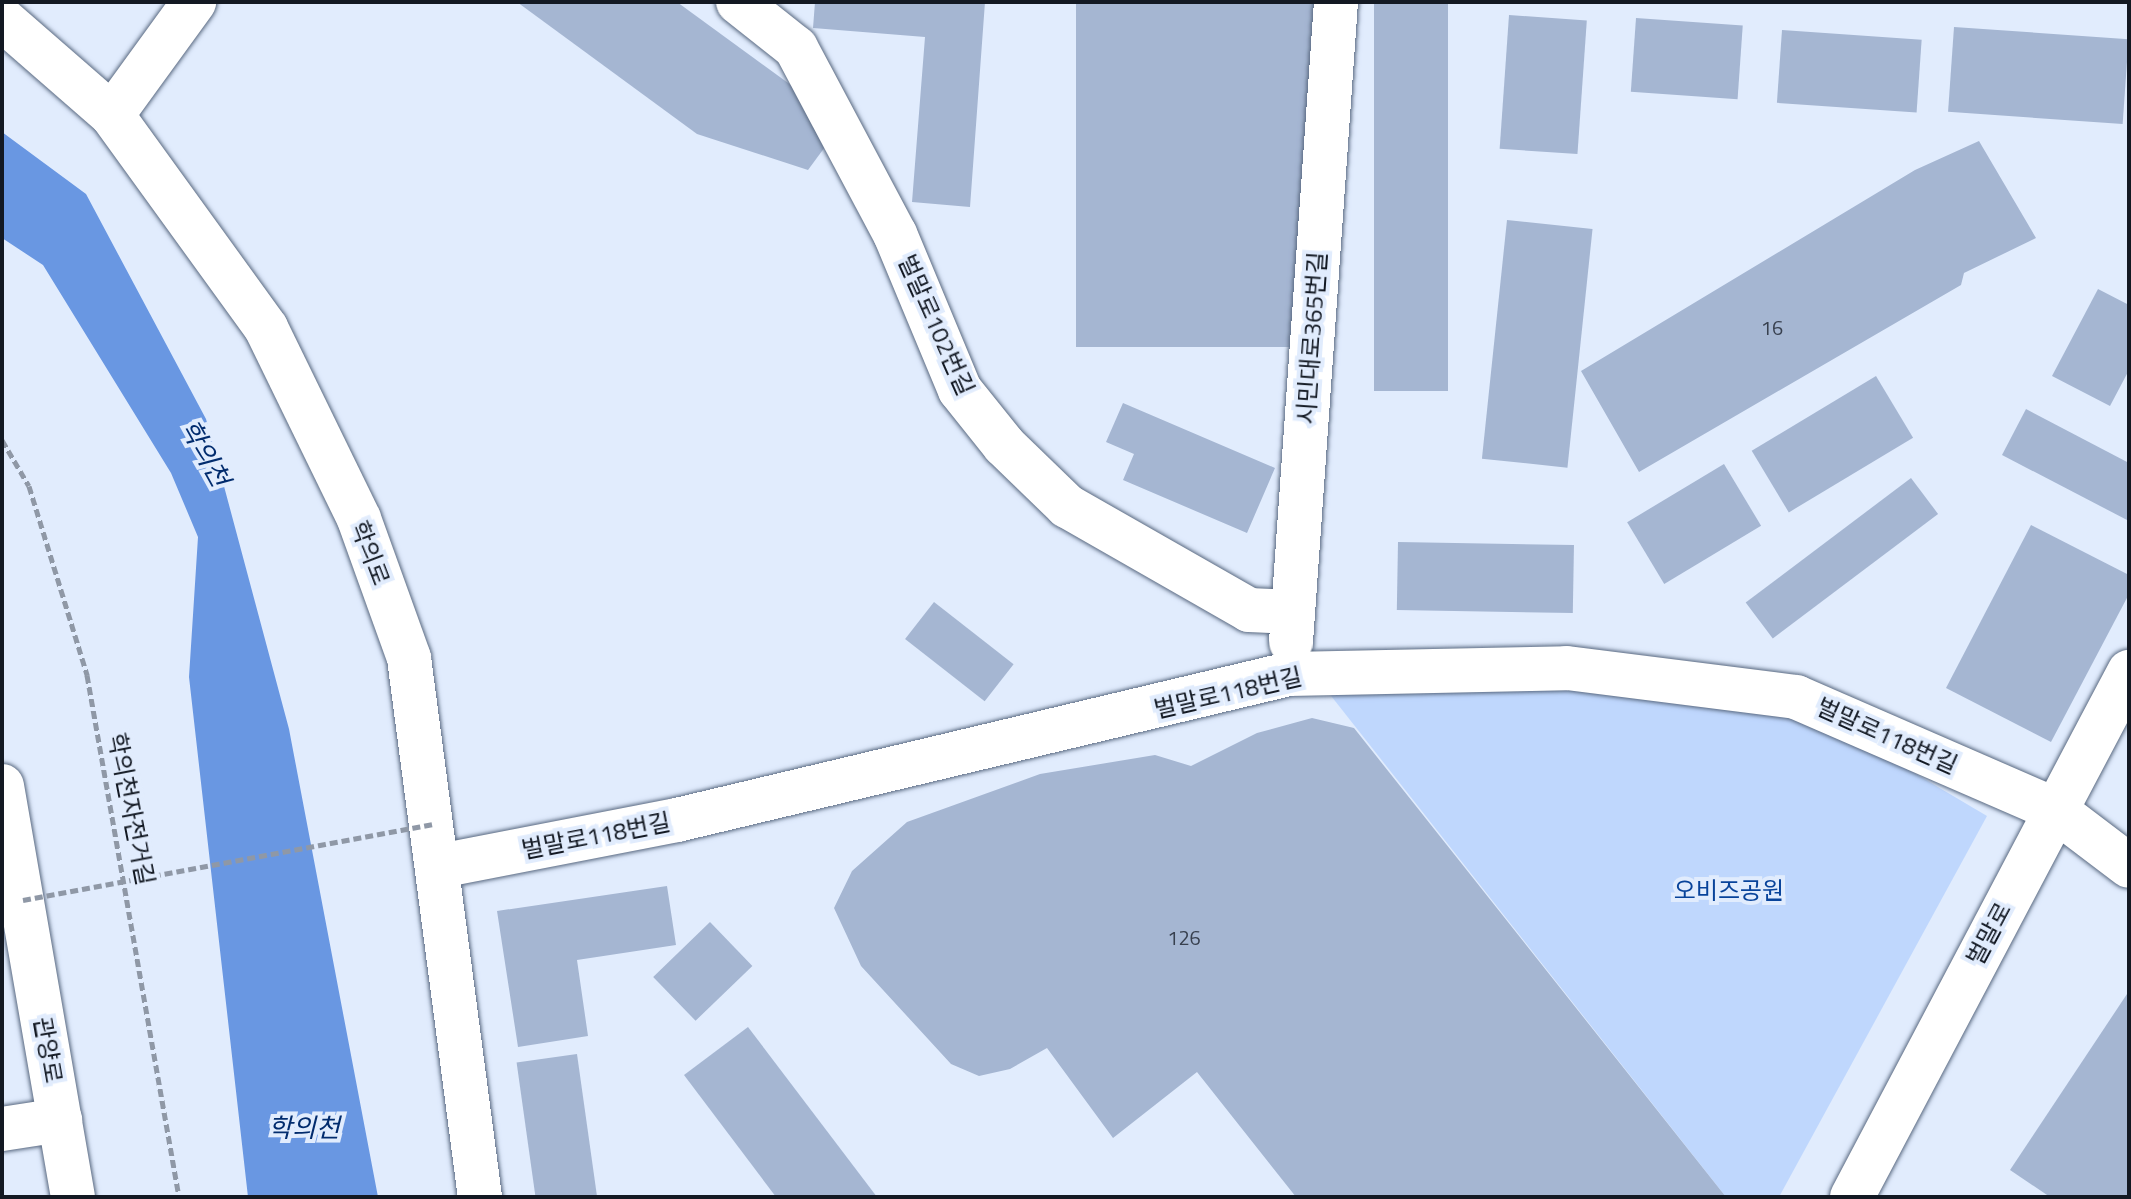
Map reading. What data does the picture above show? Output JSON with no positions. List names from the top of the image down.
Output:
{
  "streets": {
    "street": [
      "벌말로102번길",
      "시민대로365번길",
      "학의로",
      "벌말로118번길",
      "벌말로",
      "관양로"
    ],
    "path": ["학의천자전거길"]
  },
  "crossings": [
    ["벌말로102번길", "시민대로365번길"],
    ["시민대로365번길", "벌말로118번길"],
    ["학의로", "벌말로118번길"],
    ["벌말로118번길", "벌말로"]
  ],
  "water": ["학의천"],
  "parks": ["오비즈공원"],
  "house_numbers": ["16", "126"]
}
